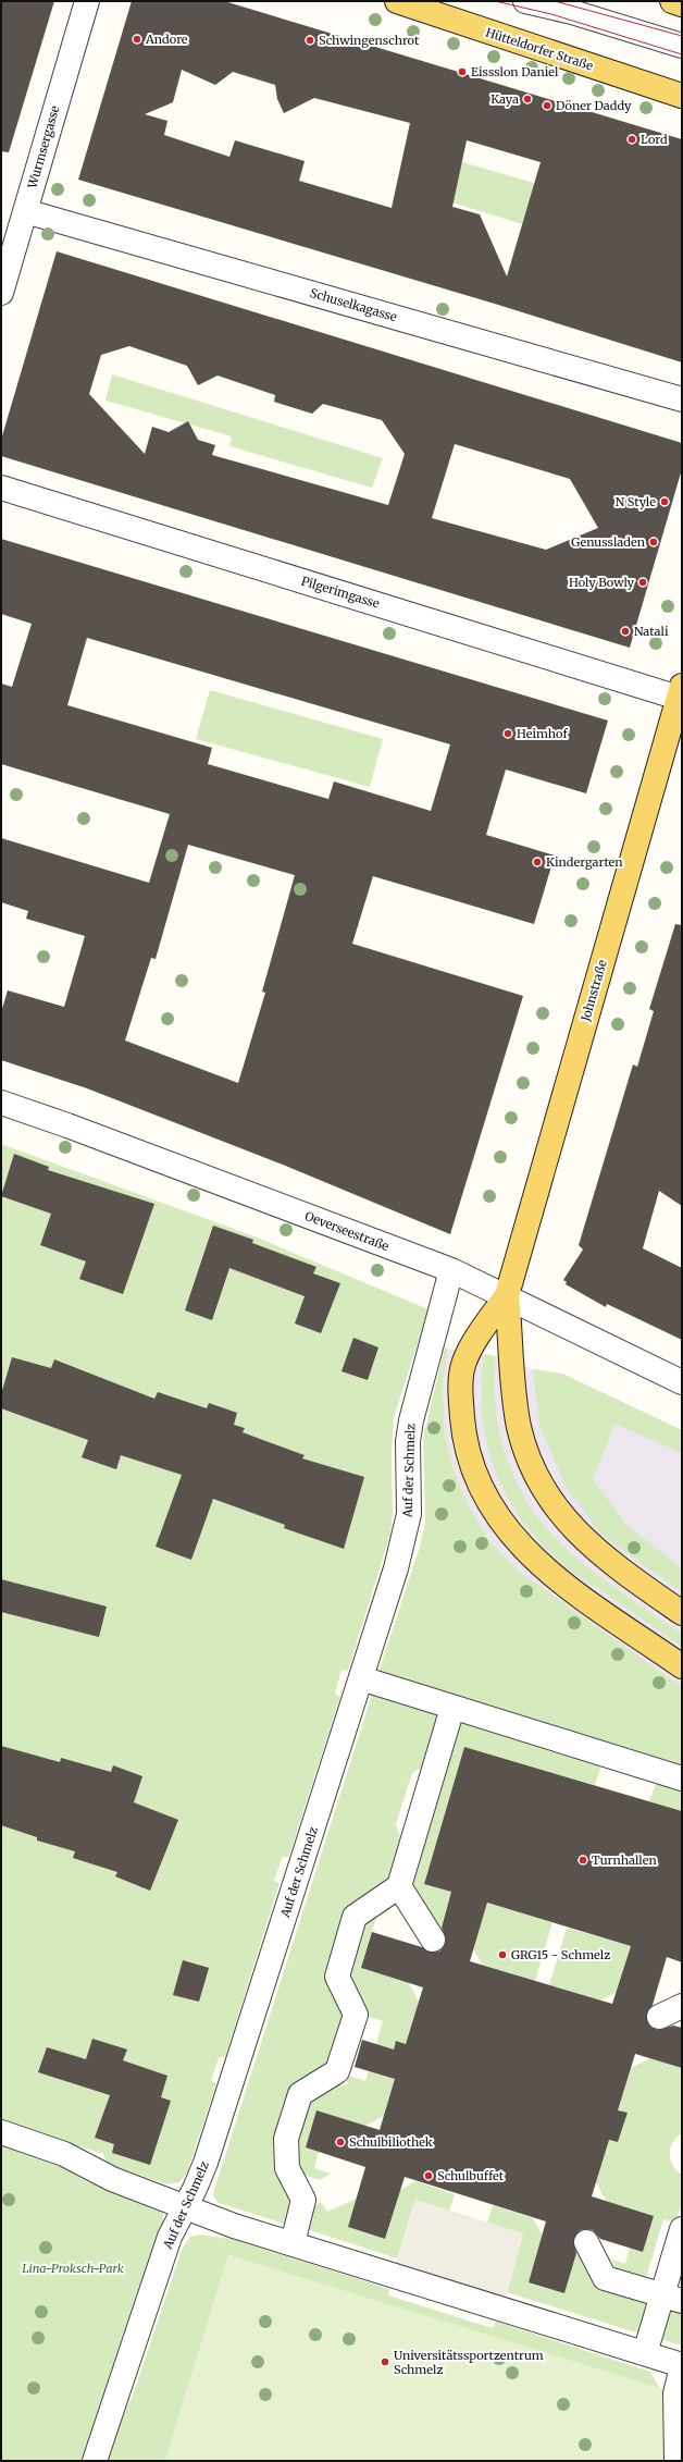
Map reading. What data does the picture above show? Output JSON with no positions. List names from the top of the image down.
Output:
{
  "streets": {
    "main road": ["Hütteldorfer Straße", "Johnstraße"],
    "street": [
      "Wurmsergasse",
      "Schuselkagasse",
      "Pilgerimgasse",
      "Oeverseestraße",
      "Auf der Schmelz"
    ]
  },
  "crossings": [
    ["Wurmsergasse", "Schuselkagasse"],
    ["Pilgerimgasse", "Johnstraße"],
    ["Johnstraße", "Oeverseestraße"],
    ["Oeverseestraße", "Auf der Schmelz"]
  ],
  "parks": ["Lina-Proksch-Park"],
  "places": [
    "Andore",
    "Schwingenschrot",
    "Eissslon Daniel",
    "Kaya",
    "Döner Daddy",
    "Lord",
    "N Style",
    "Genussladen",
    "Holy Bowly",
    "Natali",
    "Heimhof",
    "Kindergarten",
    "Turnhallen",
    "GRG15 - Schmelz",
    "Schulbiliothek",
    "Schulbuffet",
    "Universitätssportzentrum Schmelz"
  ]
}
